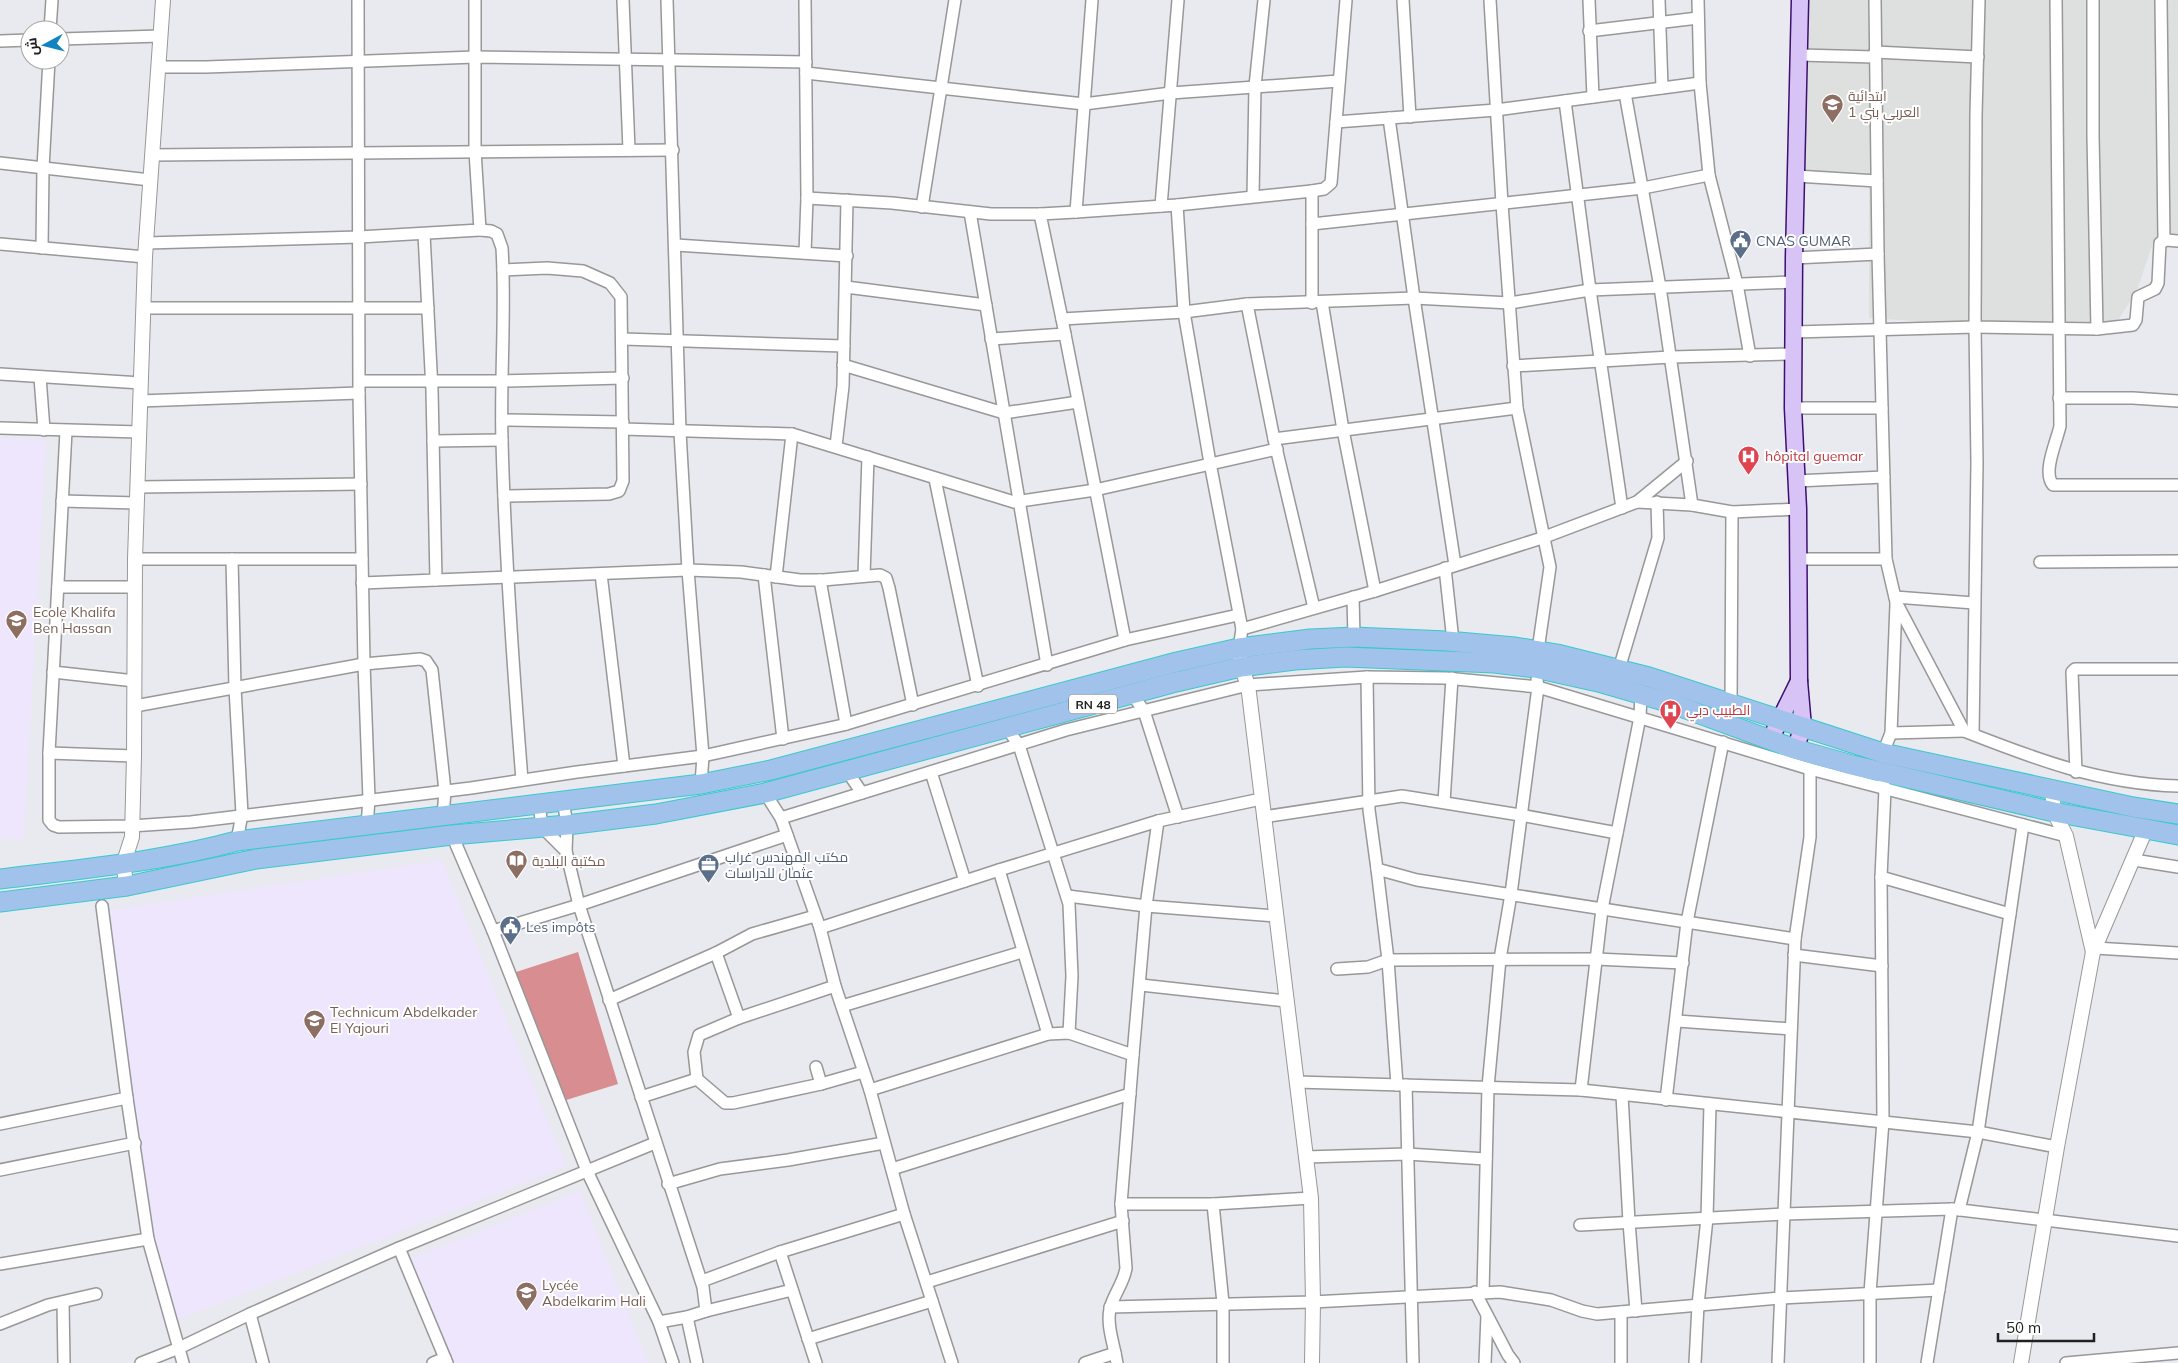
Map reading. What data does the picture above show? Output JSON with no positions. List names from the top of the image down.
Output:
{
  "streets": {
    "highway": ["RN 48"]
  },
  "places": {
    "school or university": [
      "ابتدائية العربي بني 1",
      "Ecole Khalifa Ben Hassan",
      "Technicum Abdelkader El Yajouri",
      "Lycée Abdelkarim Hali"
    ],
    "public building": ["CNAS GUMAR", "Les impôts"],
    "hospital": ["hôpital guemar", "الطبيب دبي"],
    "library": ["مكتبة البلدية"],
    "office": ["مكتب المهندس غراب عثمان للدراسات"]
  },
  "scale_bar": "50 m",
  "north": "left"
}
